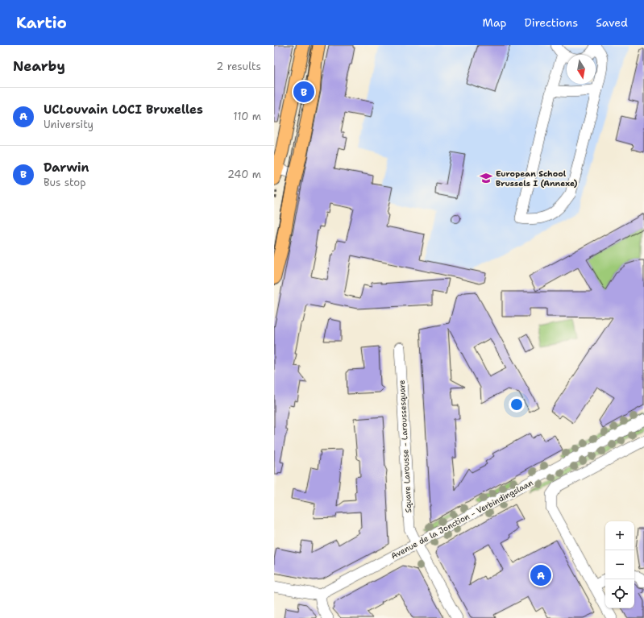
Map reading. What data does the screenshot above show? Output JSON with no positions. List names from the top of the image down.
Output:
{
  "streets": {
    "street": ["Square Larousse - Laroussesquare", "Avenue de la Jonction - Verbindingslaan"]
  },
  "crossings": [
    ["Square Larousse - Laroussesquare", "Avenue de la Jonction - Verbindingslaan"]
  ],
  "places": {
    "school or university": ["European School Brussels I (Annexe)"]
  },
  "north": "bottom",
  "page": {
    "header": "Kartio",
    "nav": ["Map", "Directions", "Saved"],
    "heading": ["Nearby", "2 results"],
    "pins": ["B", "A"],
    "list": [
      {
        "mark": "A",
        "name": "UCLouvain LOCI Bruxelles",
        "note": "University",
        "value": "110 m"
      },
      {
        "mark": "B",
        "name": "Darwin",
        "note": "Bus stop",
        "value": "240 m"
      }
    ],
    "map_buttons": ["+", "−"]
  }
}
